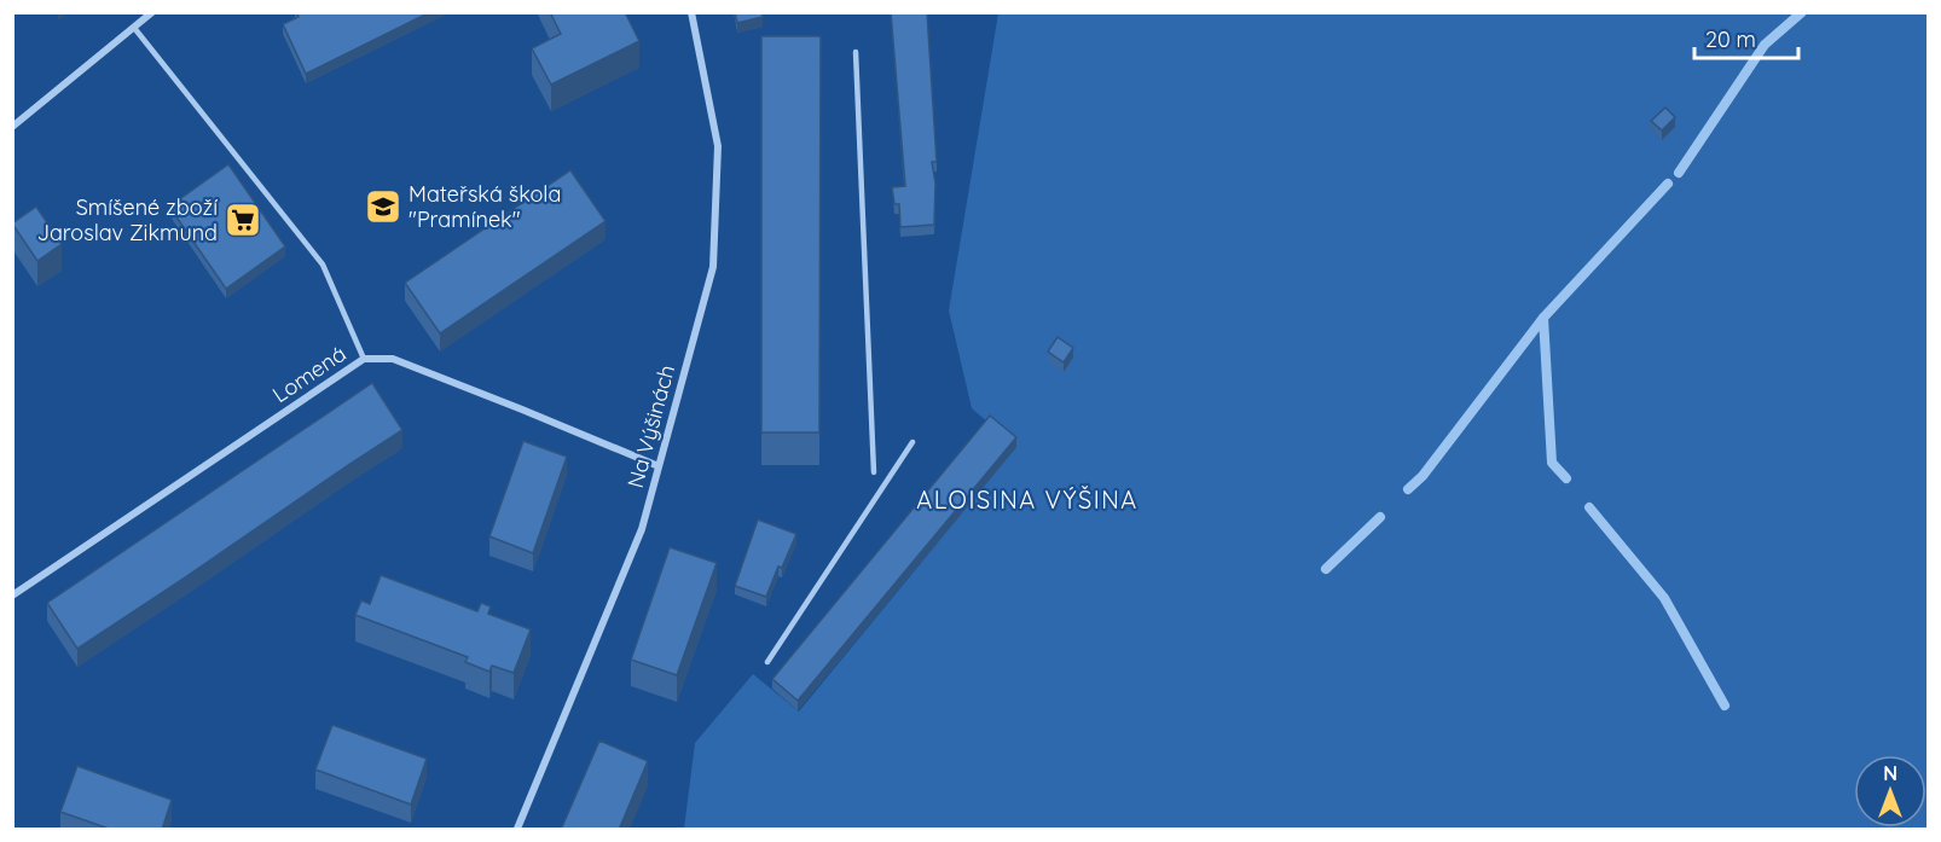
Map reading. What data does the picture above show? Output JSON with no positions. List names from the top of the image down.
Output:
{
  "streets": {
    "street": ["Lomená", "Na Výšinách"]
  },
  "crossings": [
    ["Lomená", "Na Výšinách"]
  ],
  "districts": ["ALOISINA VÝŠINA"],
  "places": {
    "school or university": ["Mateřská škola \"Pramínek\""],
    "supermarket": ["Smíšené zboží Jaroslav Zikmund"]
  },
  "scale_bar": "20 m",
  "north": "top"
}
